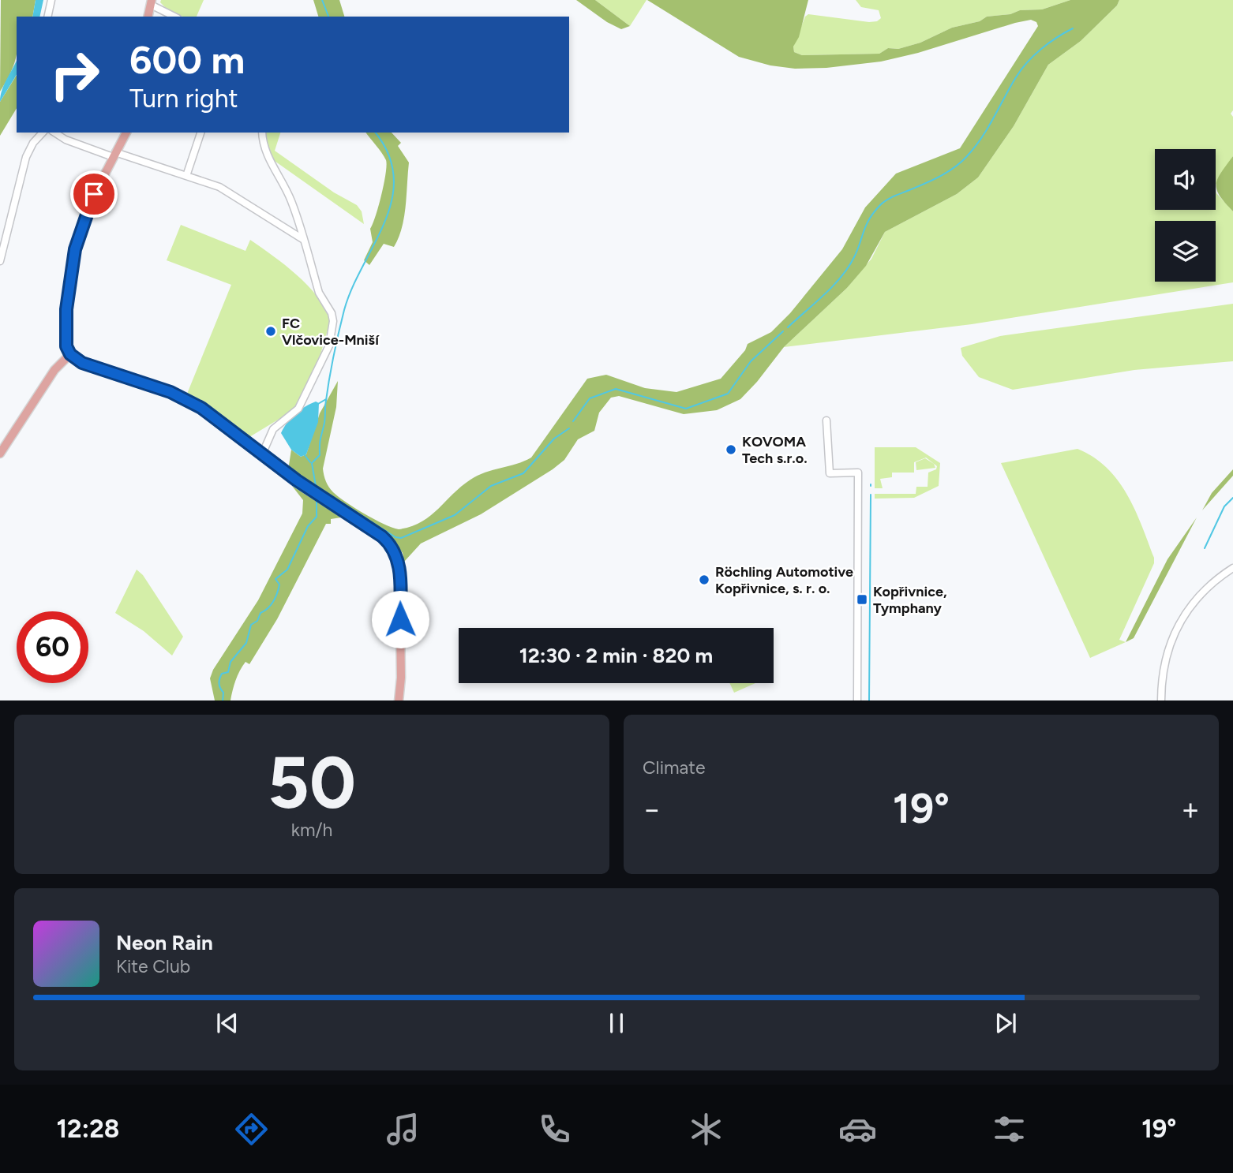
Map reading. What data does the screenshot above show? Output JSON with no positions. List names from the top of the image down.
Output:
{
  "places": {
    "other": ["FC Vlčovice-Mniší", "KOVOMA Tech s.r.o.", "Röchling Automotive Kopřivnice, s. r. o."],
    "transit": ["Kopřivnice, Tymphany"]
  },
  "page": {
    "turn": ["600 m", "Turn right"],
    "limit": "60",
    "trip": "12:30 · 2 min · 820 m",
    "tile": [
      ["50", "km/h"],
      "Climate"
    ],
    "heat": ["−", "19°", "+"],
    "song": ["Neon Rain", "Kite Club"],
    "tabs": ["12:28", "19°"]
  }
}
